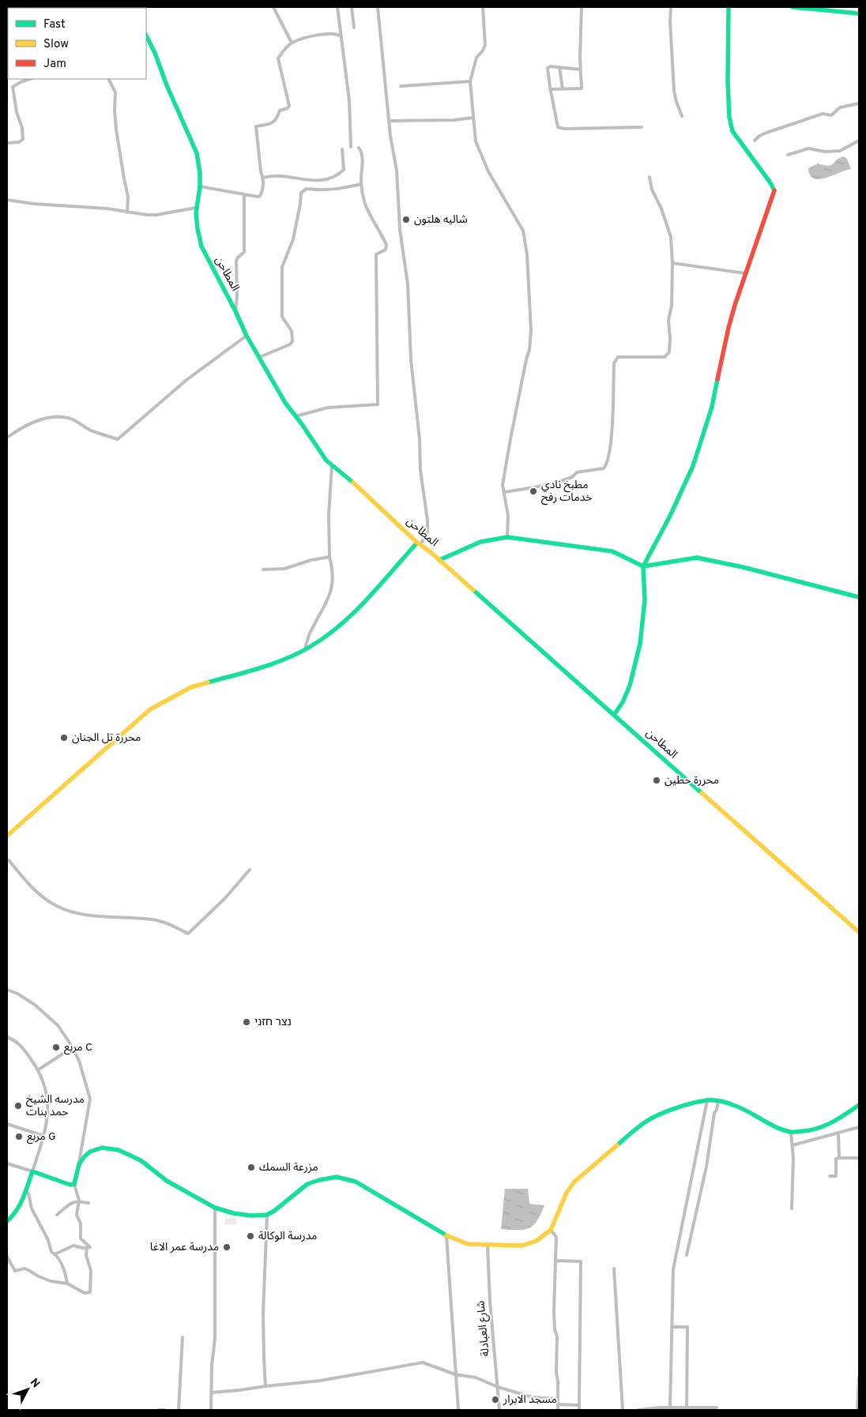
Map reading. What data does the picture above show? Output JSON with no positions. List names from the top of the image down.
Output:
{
  "streets": {
    "street": ["المطاحن", "شارع العبادلة"]
  },
  "places": [
    "شاليه هلتون",
    "مطبخ نادي خدمات رفح",
    "محررة تل الجنان",
    "محررة حطين",
    "נצר חזני",
    "مربع C",
    "مدرسه الشيخ حمد بنات",
    "مربع G",
    "مزرعة السمك",
    "مدرسة الوكالة",
    "مدرسة عمر الاغا",
    "مسجد الابرار"
  ],
  "legend": ["Fast", "Slow", "Jam"],
  "north": "top right"
}
